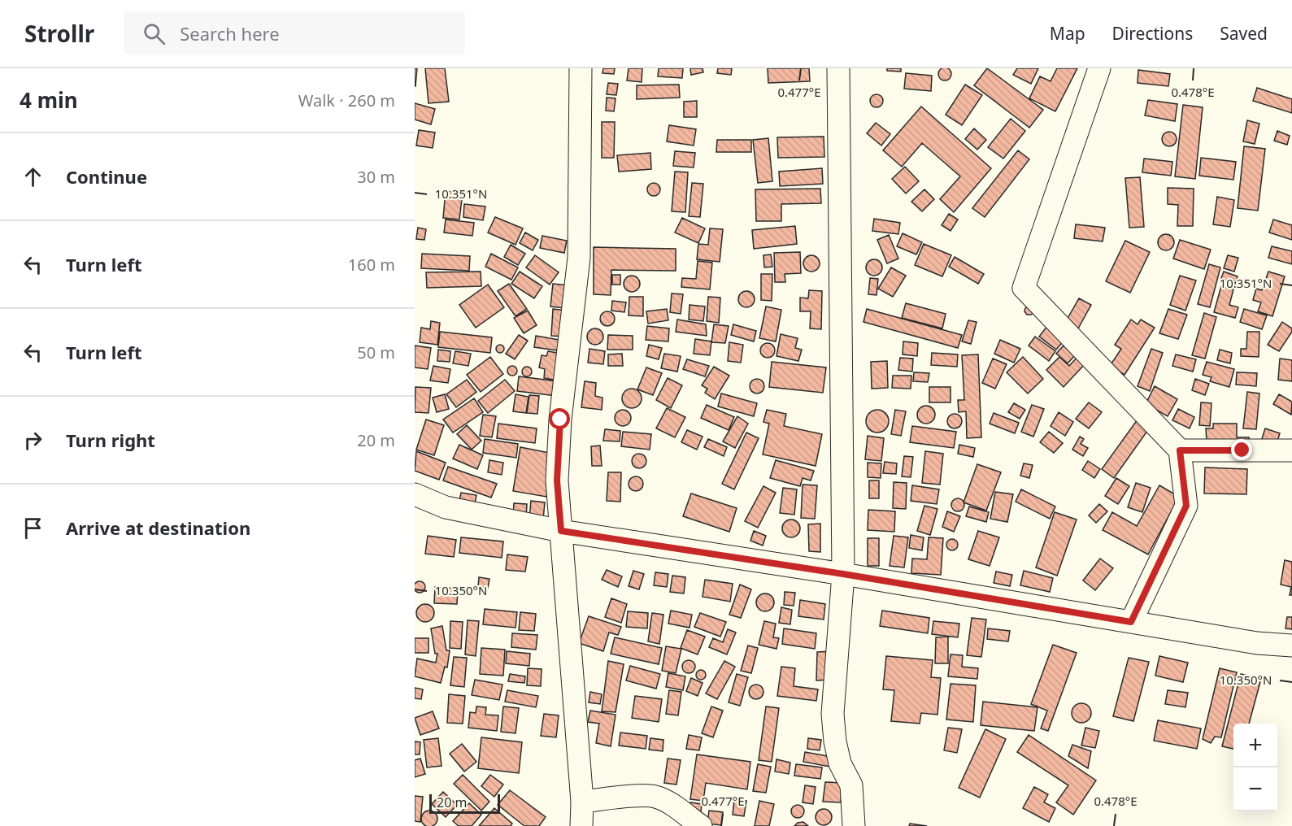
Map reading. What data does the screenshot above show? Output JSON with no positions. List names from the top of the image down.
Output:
{
  "scale_bar": "20 m",
  "page": {
    "header": "Strollr",
    "search": "Search here",
    "nav": ["Map", "Directions", "Saved"],
    "heading": ["4 min", "Walk · 260 m"],
    "list": [
      ["Continue", "30 m"],
      ["Turn left", "160 m"],
      ["Turn left", "50 m"],
      ["Turn right", "20 m"],
      "Arrive at destination"
    ],
    "map_buttons": ["+", "−"],
    "scale": "20 m"
  },
  "coordinates": [
    "0.477°E",
    "0.478°E",
    "10.351°N",
    "10.350°N"
  ]
}
